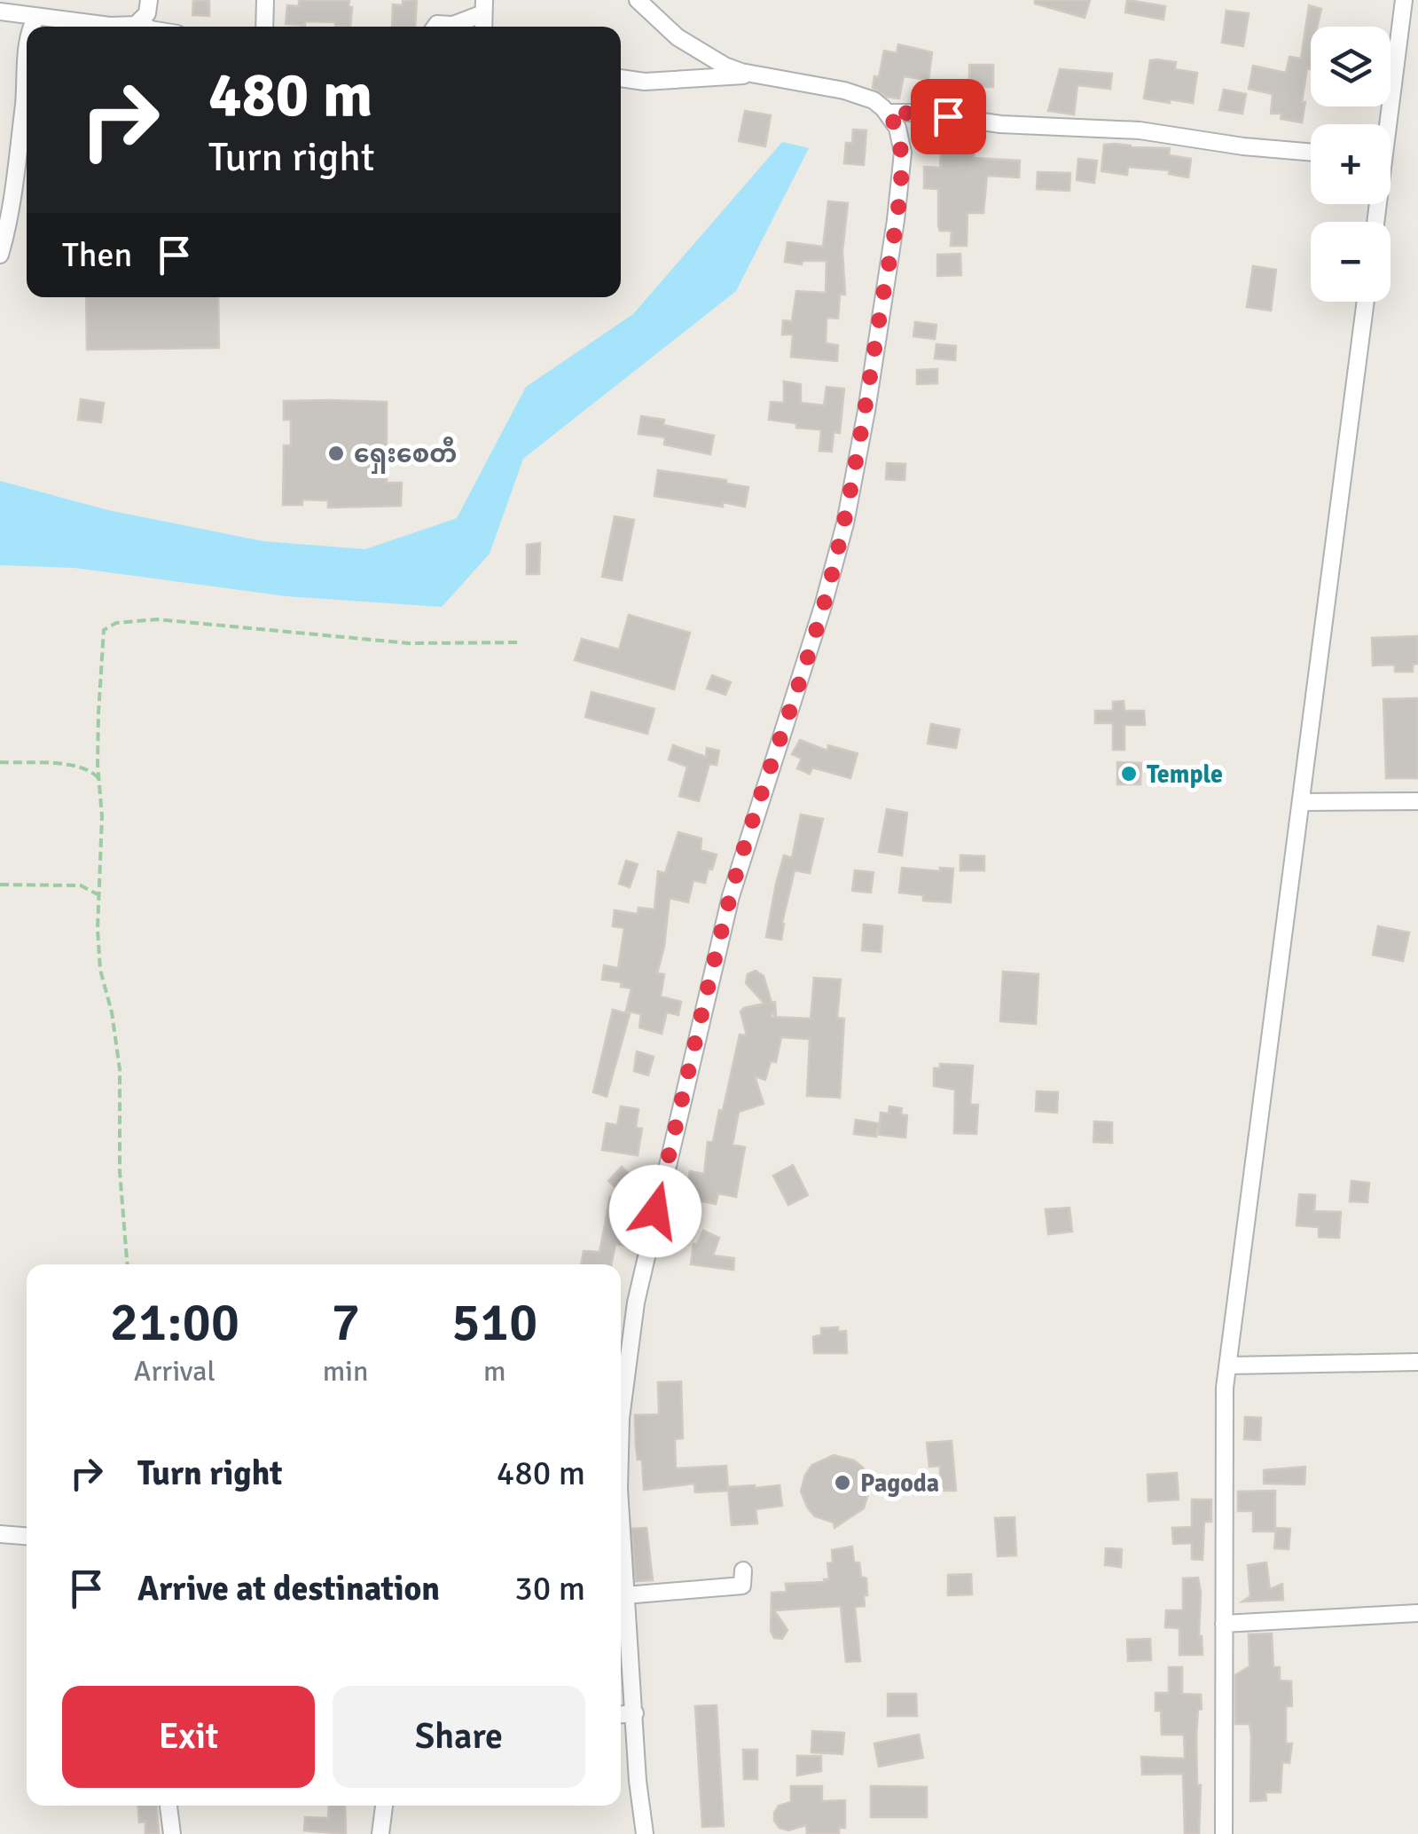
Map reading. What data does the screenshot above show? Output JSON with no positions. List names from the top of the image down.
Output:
{
  "places": ["ရှေးစေတီ", "Temple", "Pagoda"],
  "page": {
    "map_buttons": ["+", "−"],
    "turn": ["480 m", "Turn right"],
    "then": "Then",
    "eta": [
      "21:00",
      "Arrival",
      "7",
      "min",
      "510",
      "m"
    ],
    "list": [
      {
        "name": "Turn right",
        "value": "480 m"
      },
      {
        "name": "Arrive at destination",
        "value": "30 m"
      }
    ],
    "buttons": ["Exit", "Share"]
  }
}
